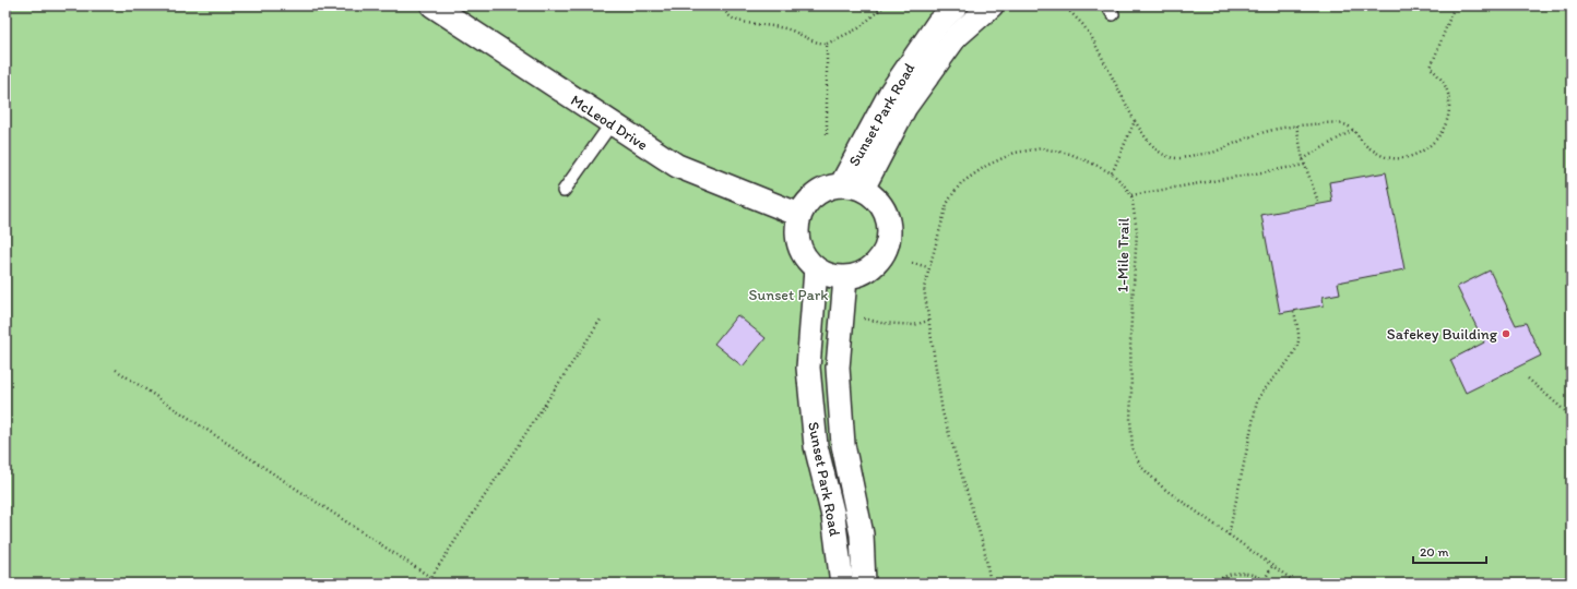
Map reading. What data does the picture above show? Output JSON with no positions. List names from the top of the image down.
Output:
{
  "streets": {
    "street": ["Sunset Park Road", "McLeod Drive"],
    "path": ["1-Mile Trail"]
  },
  "crossings": [
    ["Sunset Park Road", "McLeod Drive"]
  ],
  "parks": ["Sunset Park"],
  "places": ["Safekey Building"],
  "scale_bar": "20 m"
}
